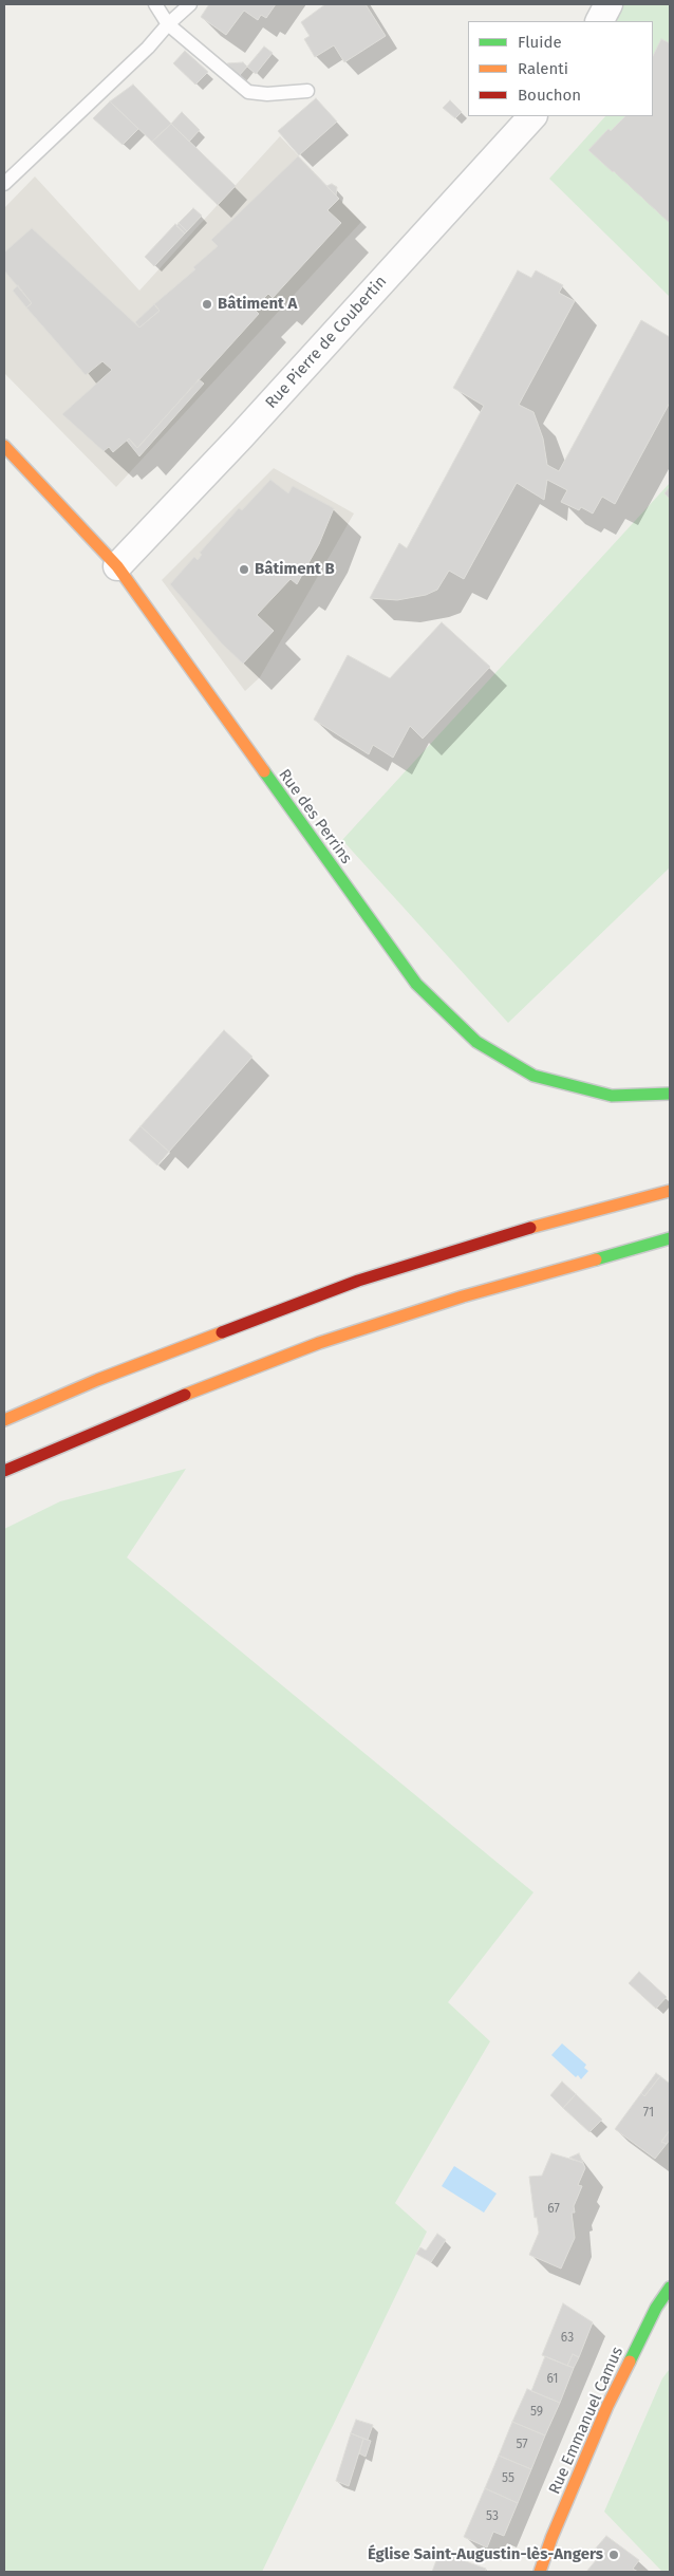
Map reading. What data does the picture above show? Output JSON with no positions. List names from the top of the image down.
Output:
{
  "streets": {
    "main road": ["Rue des Perrins", "Rue Emmanuel Camus"],
    "street": ["Rue Pierre de Coubertin"]
  },
  "crossings": [
    ["Rue Pierre de Coubertin", "Rue des Perrins"]
  ],
  "places": ["Bâtiment A", "Bâtiment B", "Église Saint-Augustin-lès-Angers"],
  "house_numbers": [
    "71",
    "67",
    "63",
    "61",
    "59",
    "57",
    "55",
    "53"
  ],
  "legend": ["Fluide", "Ralenti", "Bouchon"]
}
